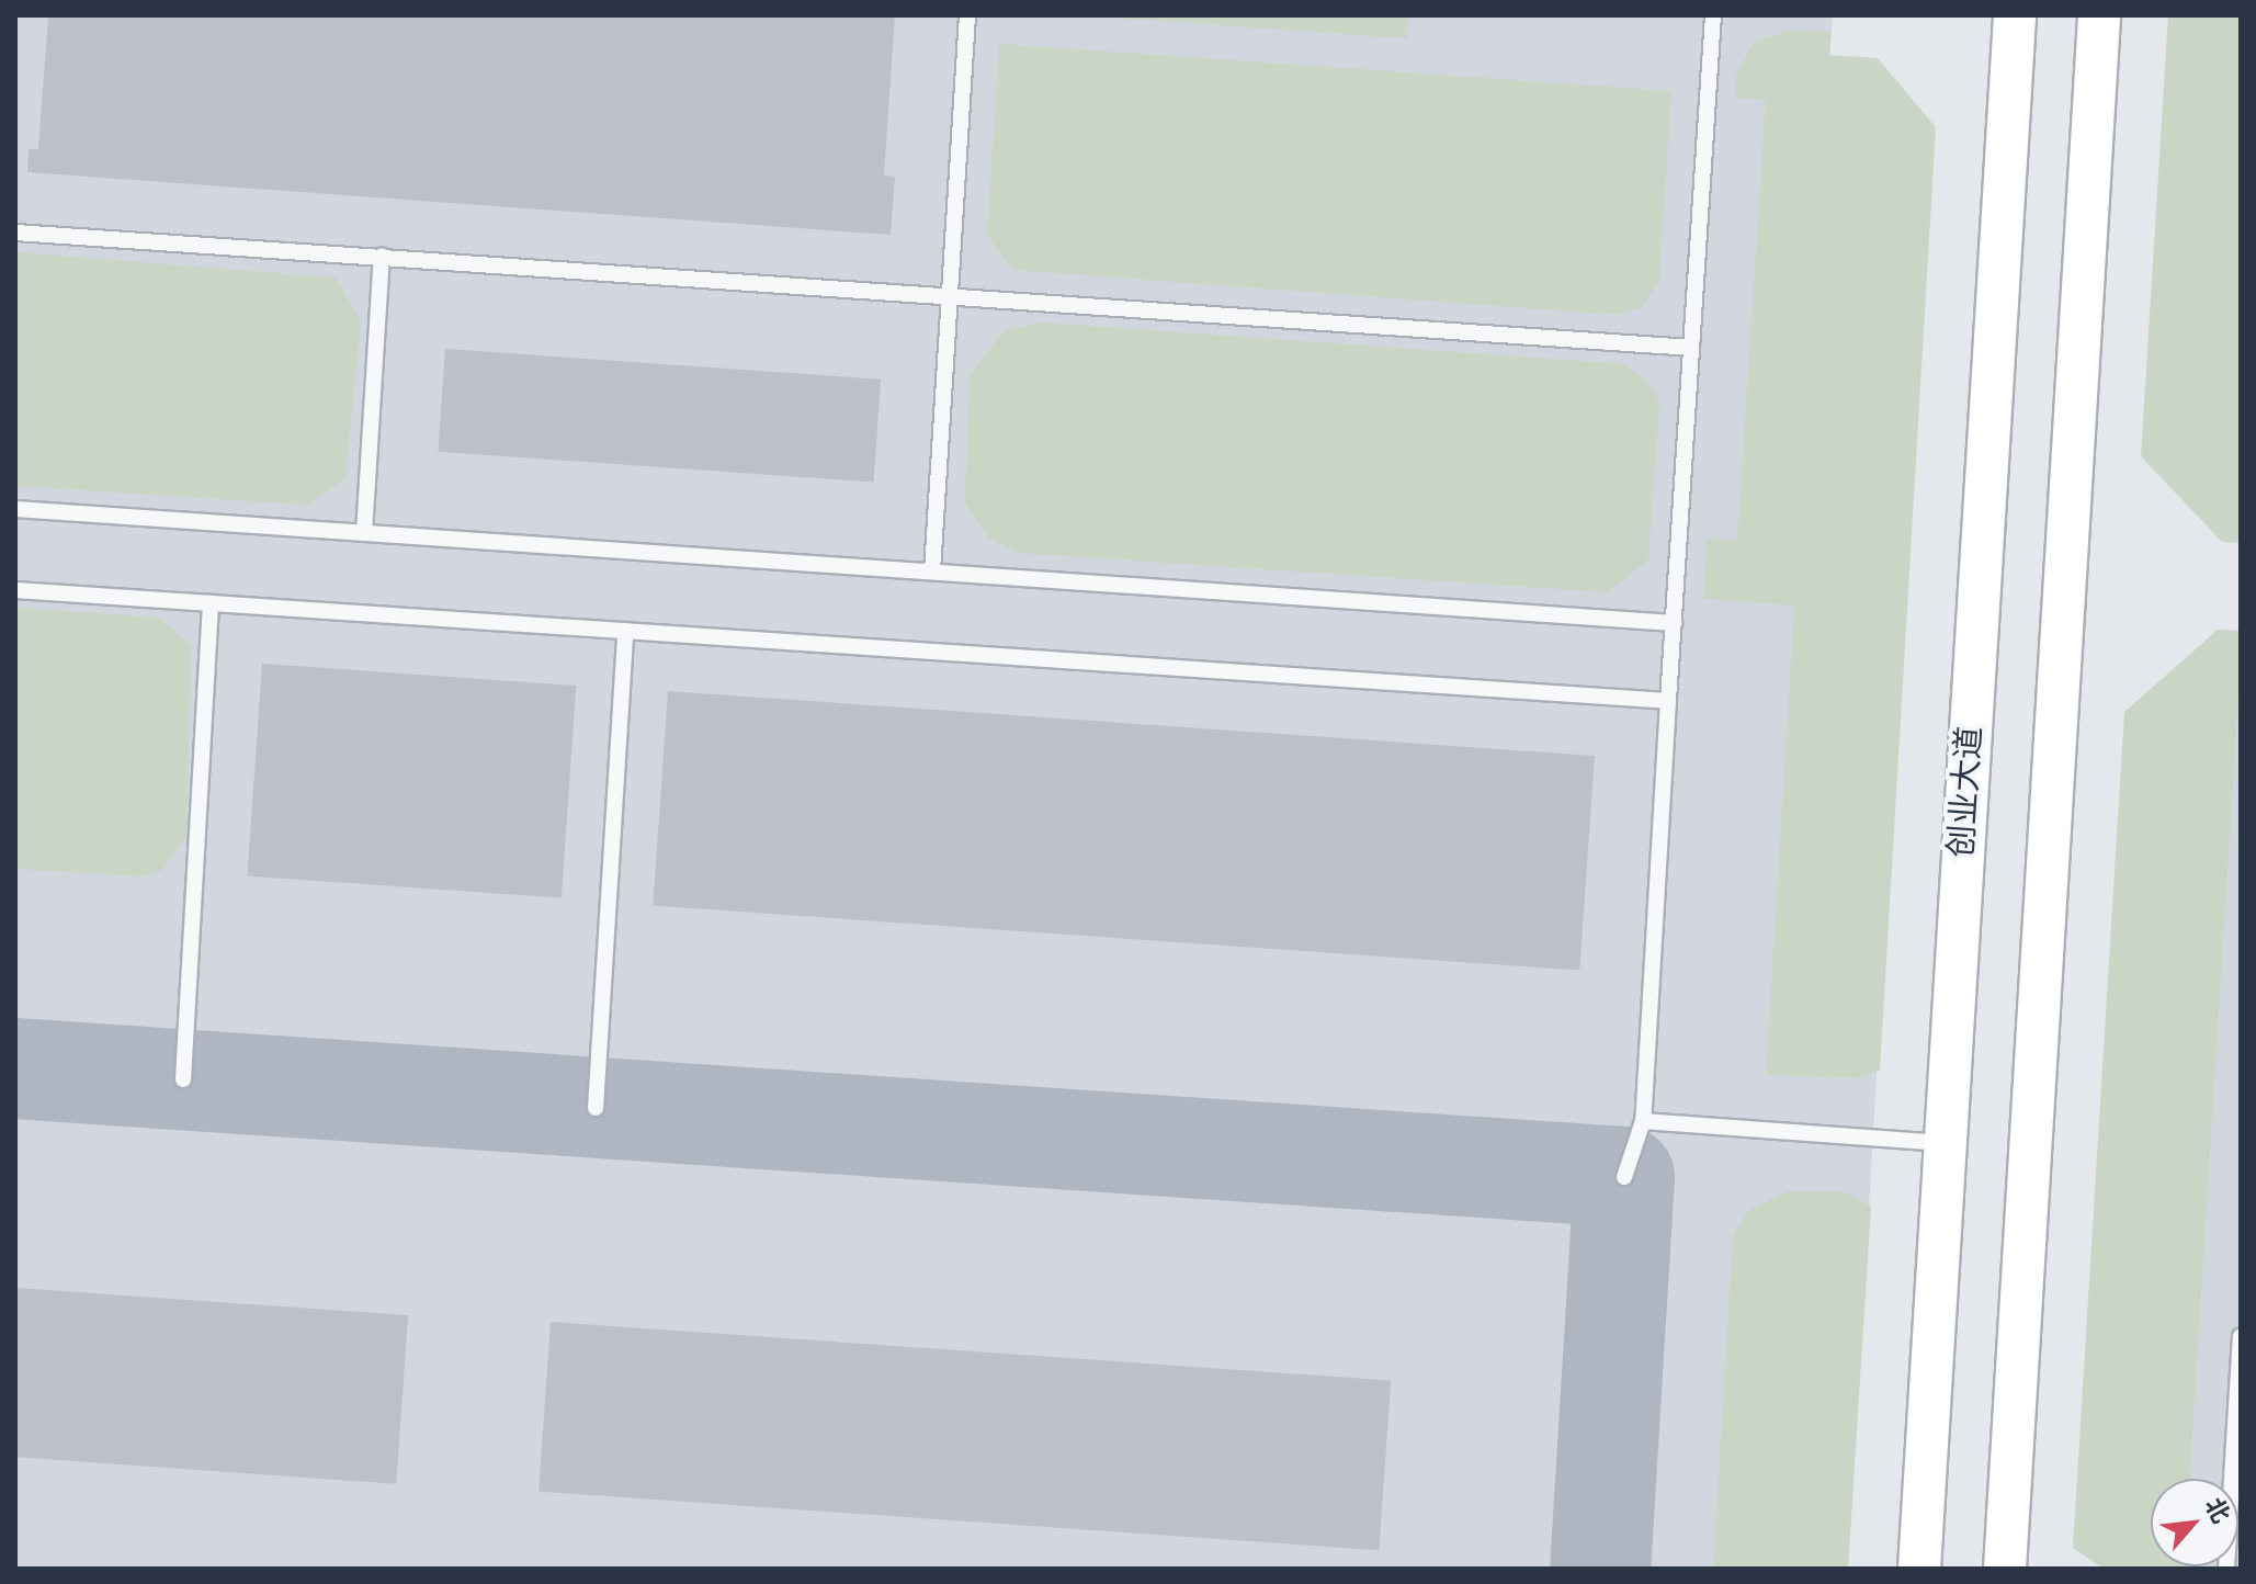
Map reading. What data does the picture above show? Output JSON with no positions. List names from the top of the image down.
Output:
{
  "streets": {
    "main road": ["创业大道"]
  },
  "north": "top right"
}
